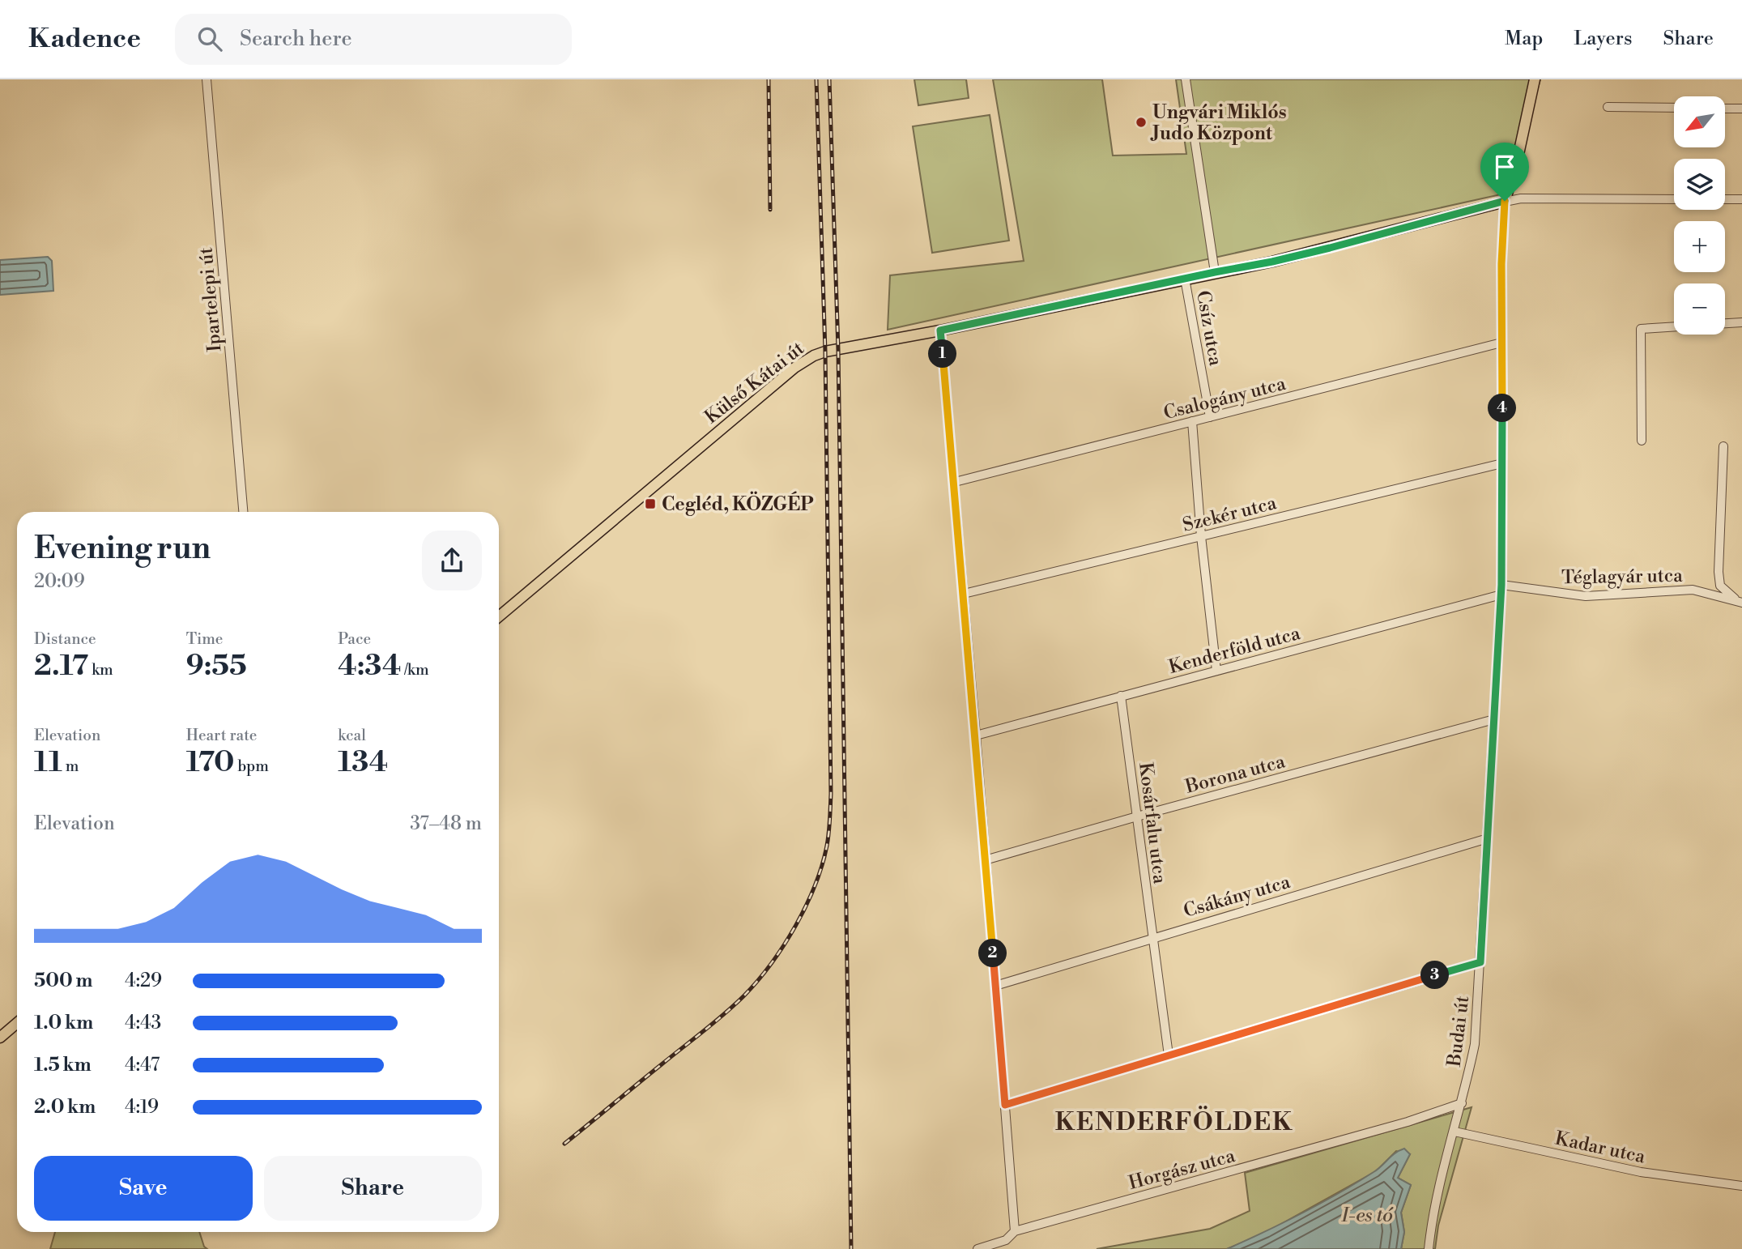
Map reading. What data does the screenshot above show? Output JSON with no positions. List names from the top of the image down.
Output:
{
  "streets": {
    "main road": ["Külső Kátai út"],
    "street": [
      "Ipartelepi út",
      "Csíz utca",
      "Csalogány utca",
      "Szekér utca",
      "Téglagyár utca",
      "Kenderföld utca",
      "Borona utca",
      "Kosárfalu utca",
      "Csákány utca",
      "Budai út",
      "Kadar utca",
      "Horgász utca"
    ]
  },
  "crossings": [
    ["Csíz utca", "Külső Kátai út"],
    ["Csíz utca", "Csalogány utca"],
    ["Külső Kátai út", "Budai út"],
    ["Csalogány utca", "Budai út"],
    ["Szekér utca", "Budai út"],
    ["Téglagyár utca", "Budai út"],
    ["Kenderföld utca", "Kosárfalu utca"],
    ["Kenderföld utca", "Budai út"],
    ["Borona utca", "Kosárfalu utca"],
    ["Borona utca", "Budai út"],
    ["Kosárfalu utca", "Csákány utca"],
    ["Csákány utca", "Budai út"],
    ["Budai út", "Kadar utca"],
    ["Budai út", "Horgász utca"]
  ],
  "districts": ["KENDERFÖLDEK"],
  "water": ["I-es tó"],
  "places": {
    "other": ["Ungvári Miklós Judo Központ"],
    "transit": ["Cegléd, KÖZGÉP"]
  },
  "north": "bottom left",
  "page": {
    "header": "Kadence",
    "search": "Search here",
    "nav": ["Map", "Layers", "Share"],
    "map_buttons": ["+", "−"],
    "pins": [
      "1",
      "4",
      "2",
      "3"
    ],
    "heading": ["Evening run", "20:09"],
    "stats": [
      ["Distance", "2.17 km"],
      ["Time", "9:55"],
      ["Pace", "4:34 /km"],
      ["Elevation", "11 m"],
      ["Heart rate", "170 bpm"],
      ["kcal", "134"]
    ],
    "chart": ["Elevation", "37–48 m"],
    "list": [
      {
        "name": "500 m",
        "note": "4:29"
      },
      {
        "name": "1.0 km",
        "note": "4:43"
      },
      {
        "name": "1.5 km",
        "note": "4:47"
      },
      {
        "name": "2.0 km",
        "note": "4:19"
      }
    ],
    "buttons": ["Save", "Share"]
  }
}
